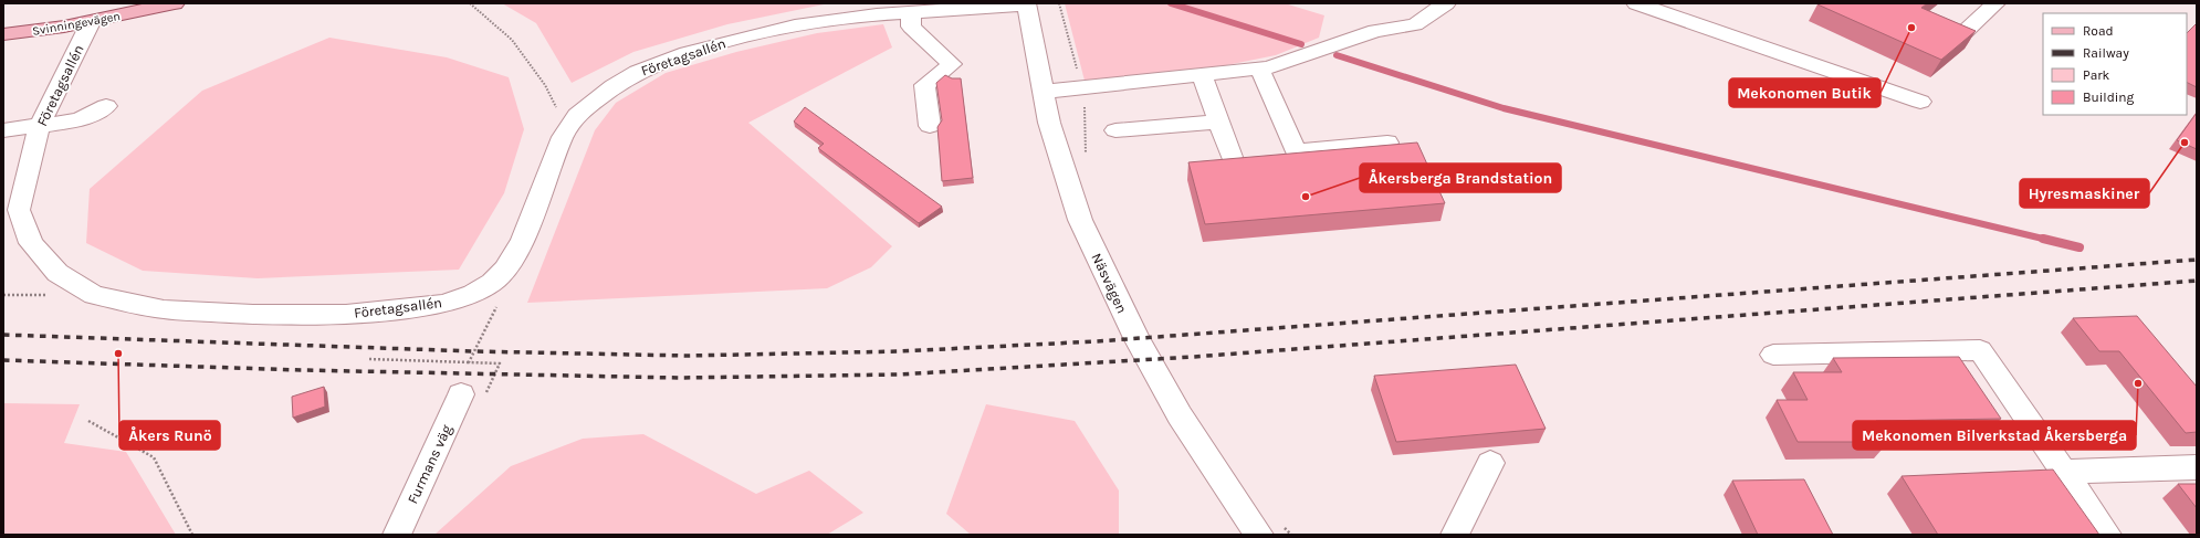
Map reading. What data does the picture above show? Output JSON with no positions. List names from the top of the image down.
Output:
{
  "streets": {
    "main road": ["Svinningevägen"],
    "street": ["Företagsallén", "Näsvägen", "Furmans väg"]
  },
  "crossings": [
    ["Svinningevägen", "Företagsallén"],
    ["Företagsallén", "Näsvägen"]
  ],
  "places": [
    "Mekonomen Butik",
    "Hyresmaskiner",
    "Åkersberga Brandstation",
    "Åkers Runö",
    "Mekonomen Bilverkstad Åkersberga"
  ],
  "legend": [
    "Road",
    "Railway",
    "Park",
    "Building"
  ]
}
